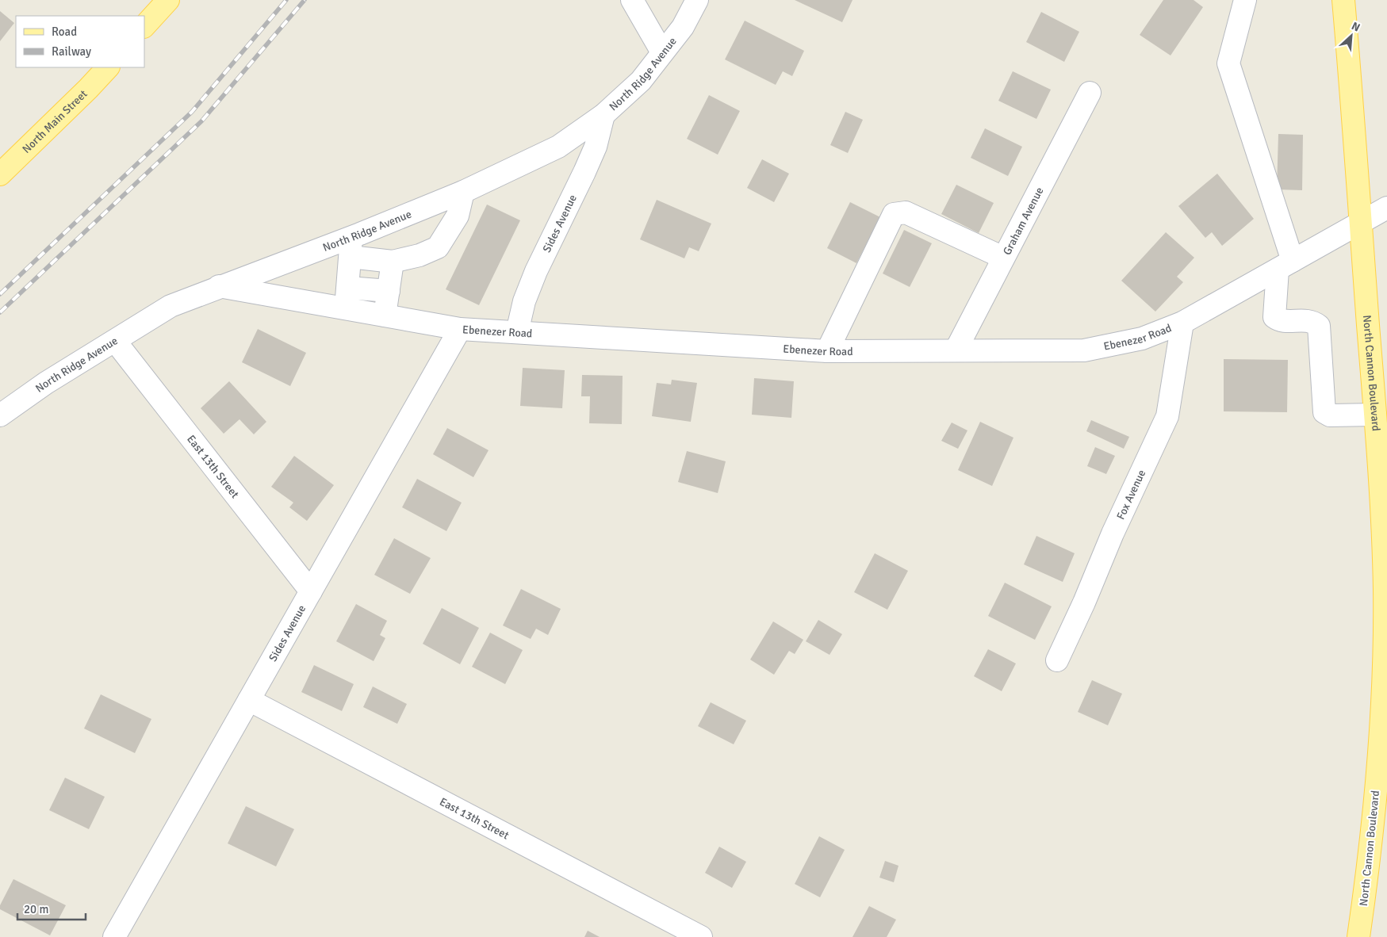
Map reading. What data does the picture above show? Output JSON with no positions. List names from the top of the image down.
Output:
{
  "streets": {
    "main road": ["North Main Street", "North Cannon Boulevard"],
    "street": [
      "North Ridge Avenue",
      "Graham Avenue",
      "Sides Avenue",
      "Ebenezer Road",
      "East 13th Street",
      "Fox Avenue"
    ]
  },
  "crossings": [
    ["North Ridge Avenue", "Sides Avenue"],
    ["North Ridge Avenue", "Ebenezer Road"],
    ["North Ridge Avenue", "East 13th Street"],
    ["Graham Avenue", "Ebenezer Road"],
    ["Sides Avenue", "Ebenezer Road"],
    ["Sides Avenue", "East 13th Street"],
    ["Ebenezer Road", "North Cannon Boulevard"],
    ["Ebenezer Road", "Fox Avenue"]
  ],
  "legend": ["Road", "Railway"],
  "scale_bar": "20 m",
  "north": "top right"
}
